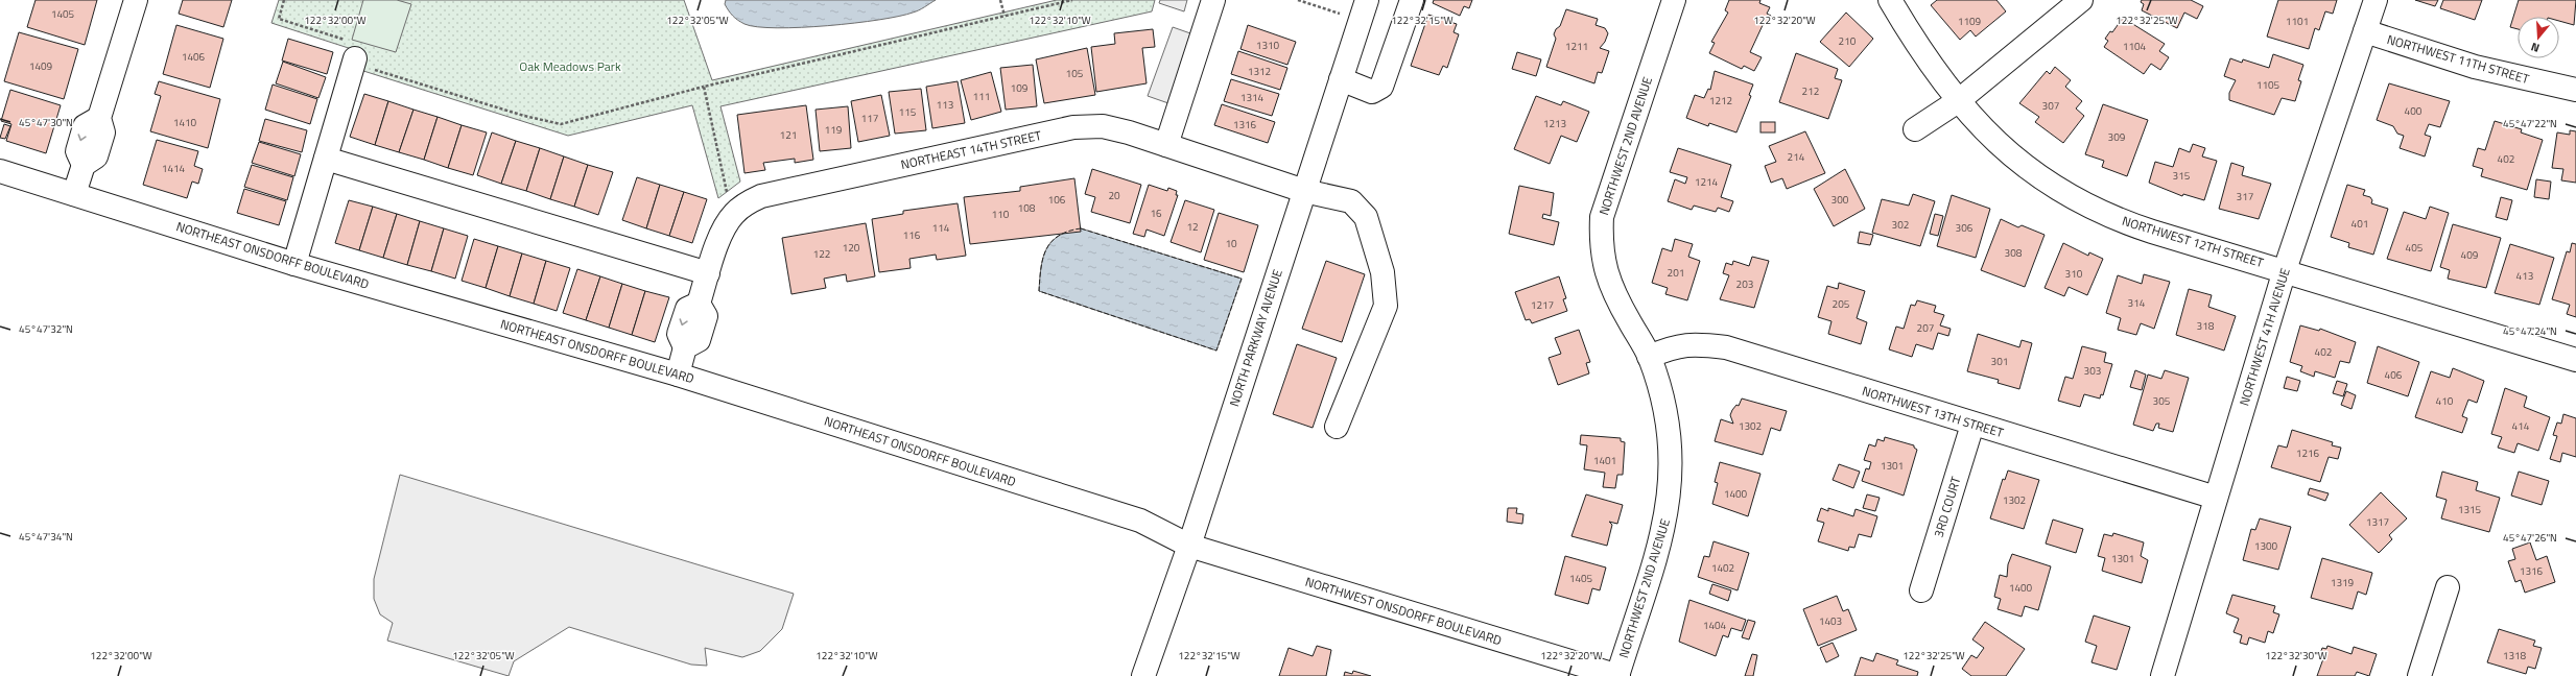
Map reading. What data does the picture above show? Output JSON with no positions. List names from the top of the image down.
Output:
{
  "streets": {
    "street": [
      "NORTHWEST 11TH STREET",
      "NORTHWEST 2ND AVENUE",
      "NORTHEAST 14TH STREET",
      "NORTHWEST 12TH STREET",
      "NORTHEAST ONSDORFF BOULEVARD",
      "NORTHWEST 4TH AVENUE",
      "NORTH PARKWAY AVENUE",
      "NORTHWEST 13TH STREET",
      "3RD COURT",
      "NORTHWEST ONSDORFF BOULEVARD"
    ]
  },
  "crossings": [
    ["NORTHWEST 11TH STREET", "NORTHWEST 4TH AVENUE"],
    ["NORTHWEST 2ND AVENUE", "NORTHWEST 13TH STREET"],
    ["NORTHWEST 2ND AVENUE", "NORTHWEST ONSDORFF BOULEVARD"],
    ["NORTHEAST 14TH STREET", "NORTHEAST ONSDORFF BOULEVARD"],
    ["NORTHEAST 14TH STREET", "NORTH PARKWAY AVENUE"],
    ["NORTHWEST 12TH STREET", "NORTHWEST 4TH AVENUE"],
    ["NORTHEAST ONSDORFF BOULEVARD", "NORTH PARKWAY AVENUE"],
    ["NORTHEAST ONSDORFF BOULEVARD", "NORTHWEST ONSDORFF BOULEVARD"],
    ["NORTHWEST 4TH AVENUE", "NORTHWEST 13TH STREET"],
    ["NORTH PARKWAY AVENUE", "NORTHWEST ONSDORFF BOULEVARD"],
    ["NORTHWEST 13TH STREET", "3RD COURT"]
  ],
  "parks": ["Oak Meadows Park"],
  "house_numbers": [
    "1405",
    "1109",
    "1101",
    "210",
    "1310",
    "1211",
    "1104",
    "1406",
    "1409",
    "1312",
    "105",
    "1105",
    "109",
    "212",
    "111",
    "1314",
    "1212",
    "113",
    "307",
    "400",
    "115",
    "117",
    "1410",
    "1213",
    "1316",
    "119",
    "121",
    "309",
    "214",
    "402",
    "1414",
    "315",
    "1214",
    "20",
    "317",
    "106",
    "300",
    "108",
    "16",
    "110",
    "401",
    "302",
    "12",
    "114",
    "306",
    "116",
    "10",
    "120",
    "405",
    "308",
    "122",
    "409",
    "201",
    "310",
    "413",
    "203",
    "314",
    "205",
    "1217",
    "318",
    "207",
    "402",
    "301",
    "303",
    "406",
    "305",
    "410",
    "1302",
    "414",
    "1216",
    "1401",
    "1301",
    "1400",
    "1302",
    "1315",
    "1317",
    "1300",
    "1301",
    "1402",
    "1316",
    "1405",
    "1319",
    "1400",
    "1403",
    "1404",
    "1318"
  ],
  "north": "bottom",
  "coordinates": [
    "122°32'00\"W",
    "122°32'05\"W",
    "122°32'10\"W",
    "122°32'15\"W",
    "122°32'20\"W",
    "122°32'25\"W",
    "45°47'30\"N",
    "45°47'22\"N",
    "45°47'32\"N",
    "45°47'24\"N",
    "45°47'34\"N",
    "45°47'26\"N",
    "122°32'30\"W"
  ]
}
